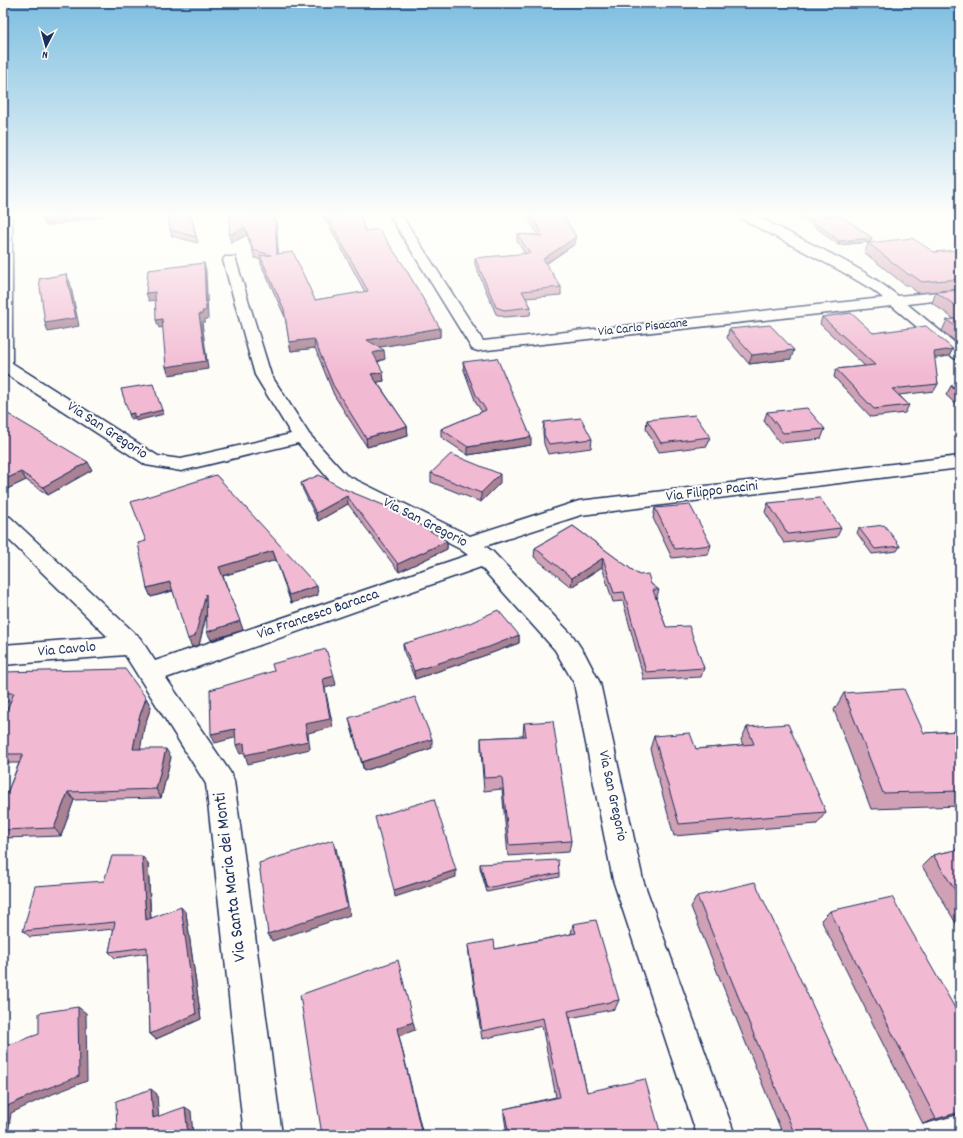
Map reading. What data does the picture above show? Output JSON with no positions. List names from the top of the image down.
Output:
{
  "streets": {
    "street": [
      "Via Carlo Pisacane",
      "Via San Gregorio",
      "Via Filippo Pacini",
      "Via Francesco Baracca",
      "Via Cavolo",
      "Via Santa Maria dei Monti"
    ]
  },
  "crossings": [
    ["Via San Gregorio", "Via Filippo Pacini"],
    ["Via San Gregorio", "Via Francesco Baracca"],
    ["Via Filippo Pacini", "Via Francesco Baracca"],
    ["Via Francesco Baracca", "Via Santa Maria dei Monti"],
    ["Via Cavolo", "Via Santa Maria dei Monti"]
  ],
  "north": "bottom"
}
